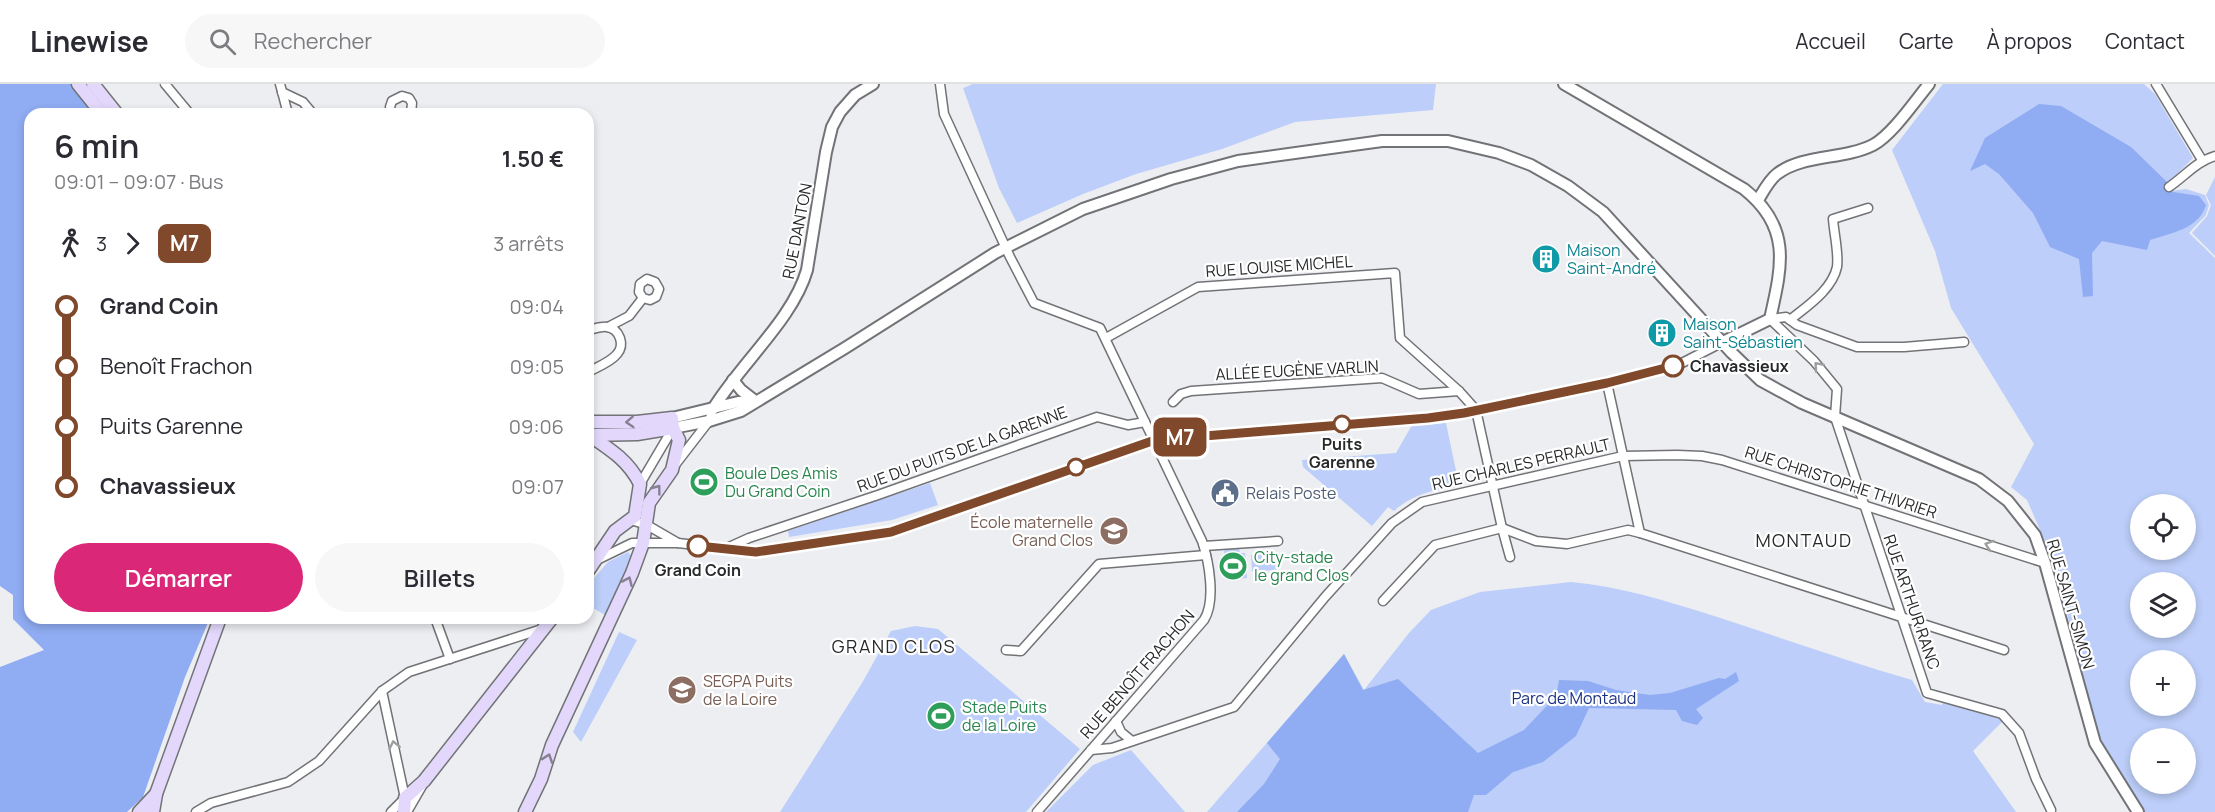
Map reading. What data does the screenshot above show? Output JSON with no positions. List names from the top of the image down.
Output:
{
  "streets": {
    "street": [
      "RUE DANTON",
      "RUE LOUISE MICHEL",
      "ALLÉE EUGÈNE VARLIN",
      "RUE DU PUITS DE LA GARENNE",
      "RUE CHARLES PERRAULT",
      "RUE CHRISTOPHE THIVRIER",
      "RUE ARTHUR RANC",
      "RUE SAINT-SIMON",
      "RUE BENOÎT FRACHON"
    ]
  },
  "crossings": [
    ["RUE LOUISE MICHEL", "ALLÉE EUGÈNE VARLIN"],
    ["RUE LOUISE MICHEL", "RUE BENOÎT FRACHON"],
    ["RUE DU PUITS DE LA GARENNE", "RUE BENOÎT FRACHON"],
    ["RUE CHARLES PERRAULT", "RUE CHRISTOPHE THIVRIER"],
    ["RUE CHARLES PERRAULT", "RUE BENOÎT FRACHON"],
    ["RUE CHRISTOPHE THIVRIER", "RUE ARTHUR RANC"],
    ["RUE CHRISTOPHE THIVRIER", "RUE SAINT-SIMON"],
    ["RUE ARTHUR RANC", "RUE SAINT-SIMON"]
  ],
  "one_way": ["RUE CHRISTOPHE THIVRIER"],
  "districts": ["MONTAUD", "GRAND CLOS"],
  "parks": ["Parc de Montaud"],
  "places": {
    "building": ["Maison Saint-André", "Maison Saint-Sébastien"],
    "other": ["Chavassieux", "Puits Garenne", "Grand Coin"],
    "sports": ["Boule Des Amis Du Grand Coin", "City-stade le grand Clos", "Stade Puits de la Loire"],
    "public building": ["Relais Poste"],
    "school or university": ["École maternelle Grand Clos", "SEGPA Puits de la Loire"]
  },
  "lines": ["bus line M7"],
  "page": {
    "header": "Linewise",
    "search": "Rechercher",
    "nav": [
      "Accueil",
      "Carte",
      "À propos",
      "Contact"
    ],
    "on_map": "M7",
    "heading": ["6 min", "09:01 – 09:07 · Bus", "1.50 €"],
    "legs": ["3", "M7", "3 arrêts"],
    "list": [
      {
        "name": "Grand Coin",
        "value": "09:04"
      },
      {
        "name": "Benoît Frachon",
        "value": "09:05"
      },
      {
        "name": "Puits Garenne",
        "value": "09:06"
      },
      {
        "name": "Chavassieux",
        "value": "09:07"
      }
    ],
    "map_buttons": ["+", "−"],
    "buttons": ["Démarrer", "Billets"]
  }
}
